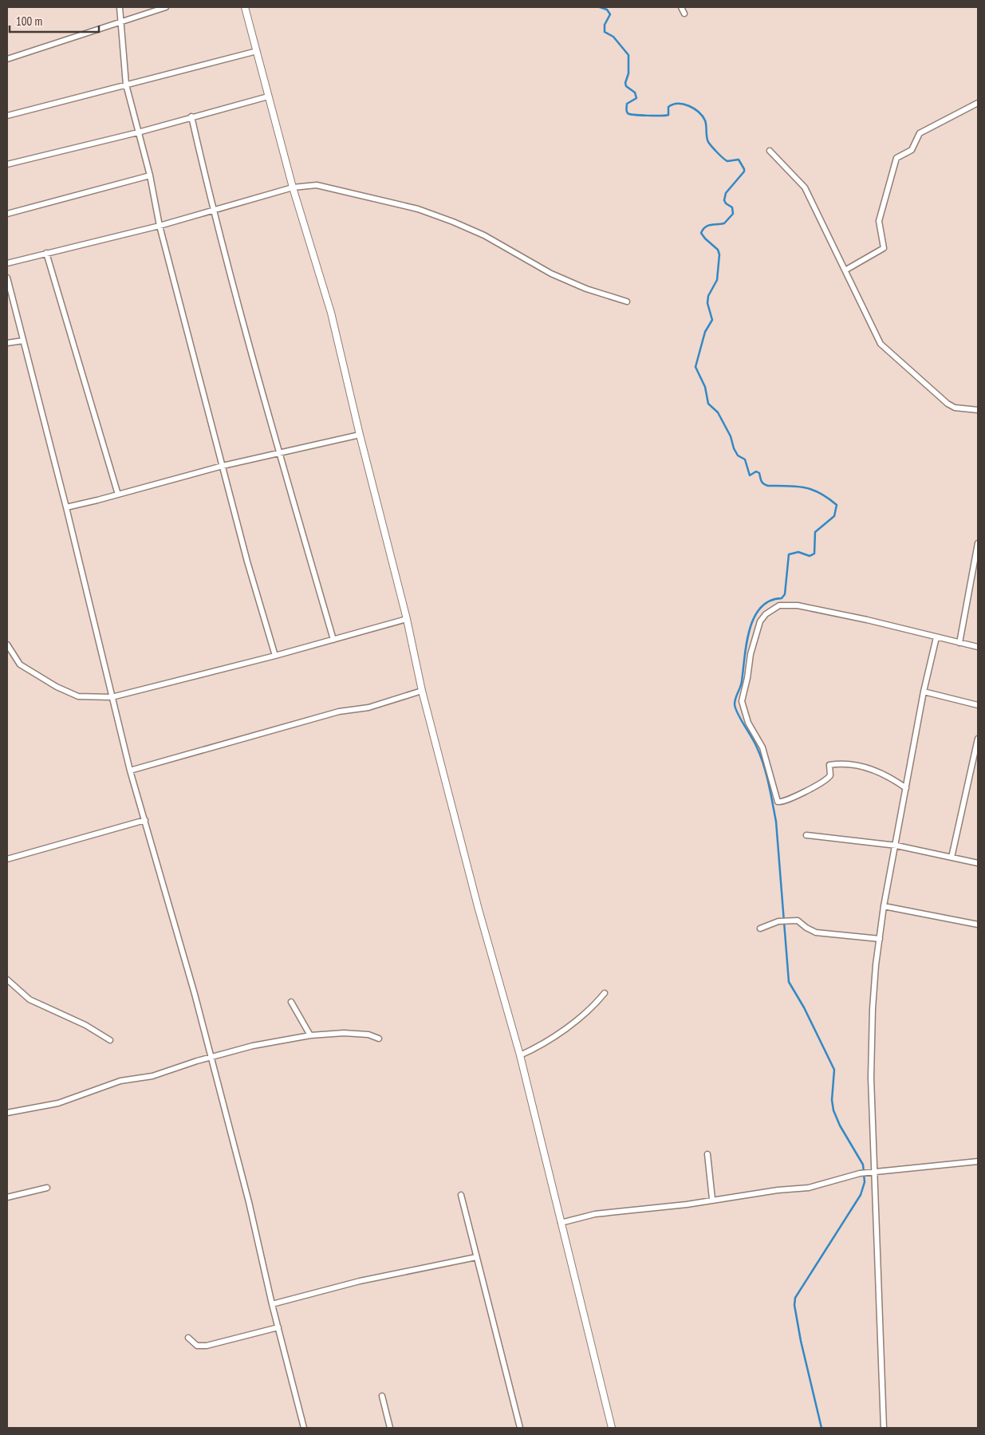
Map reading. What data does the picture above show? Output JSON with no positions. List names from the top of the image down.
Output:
{
  "scale_bar": "100 m"
}
